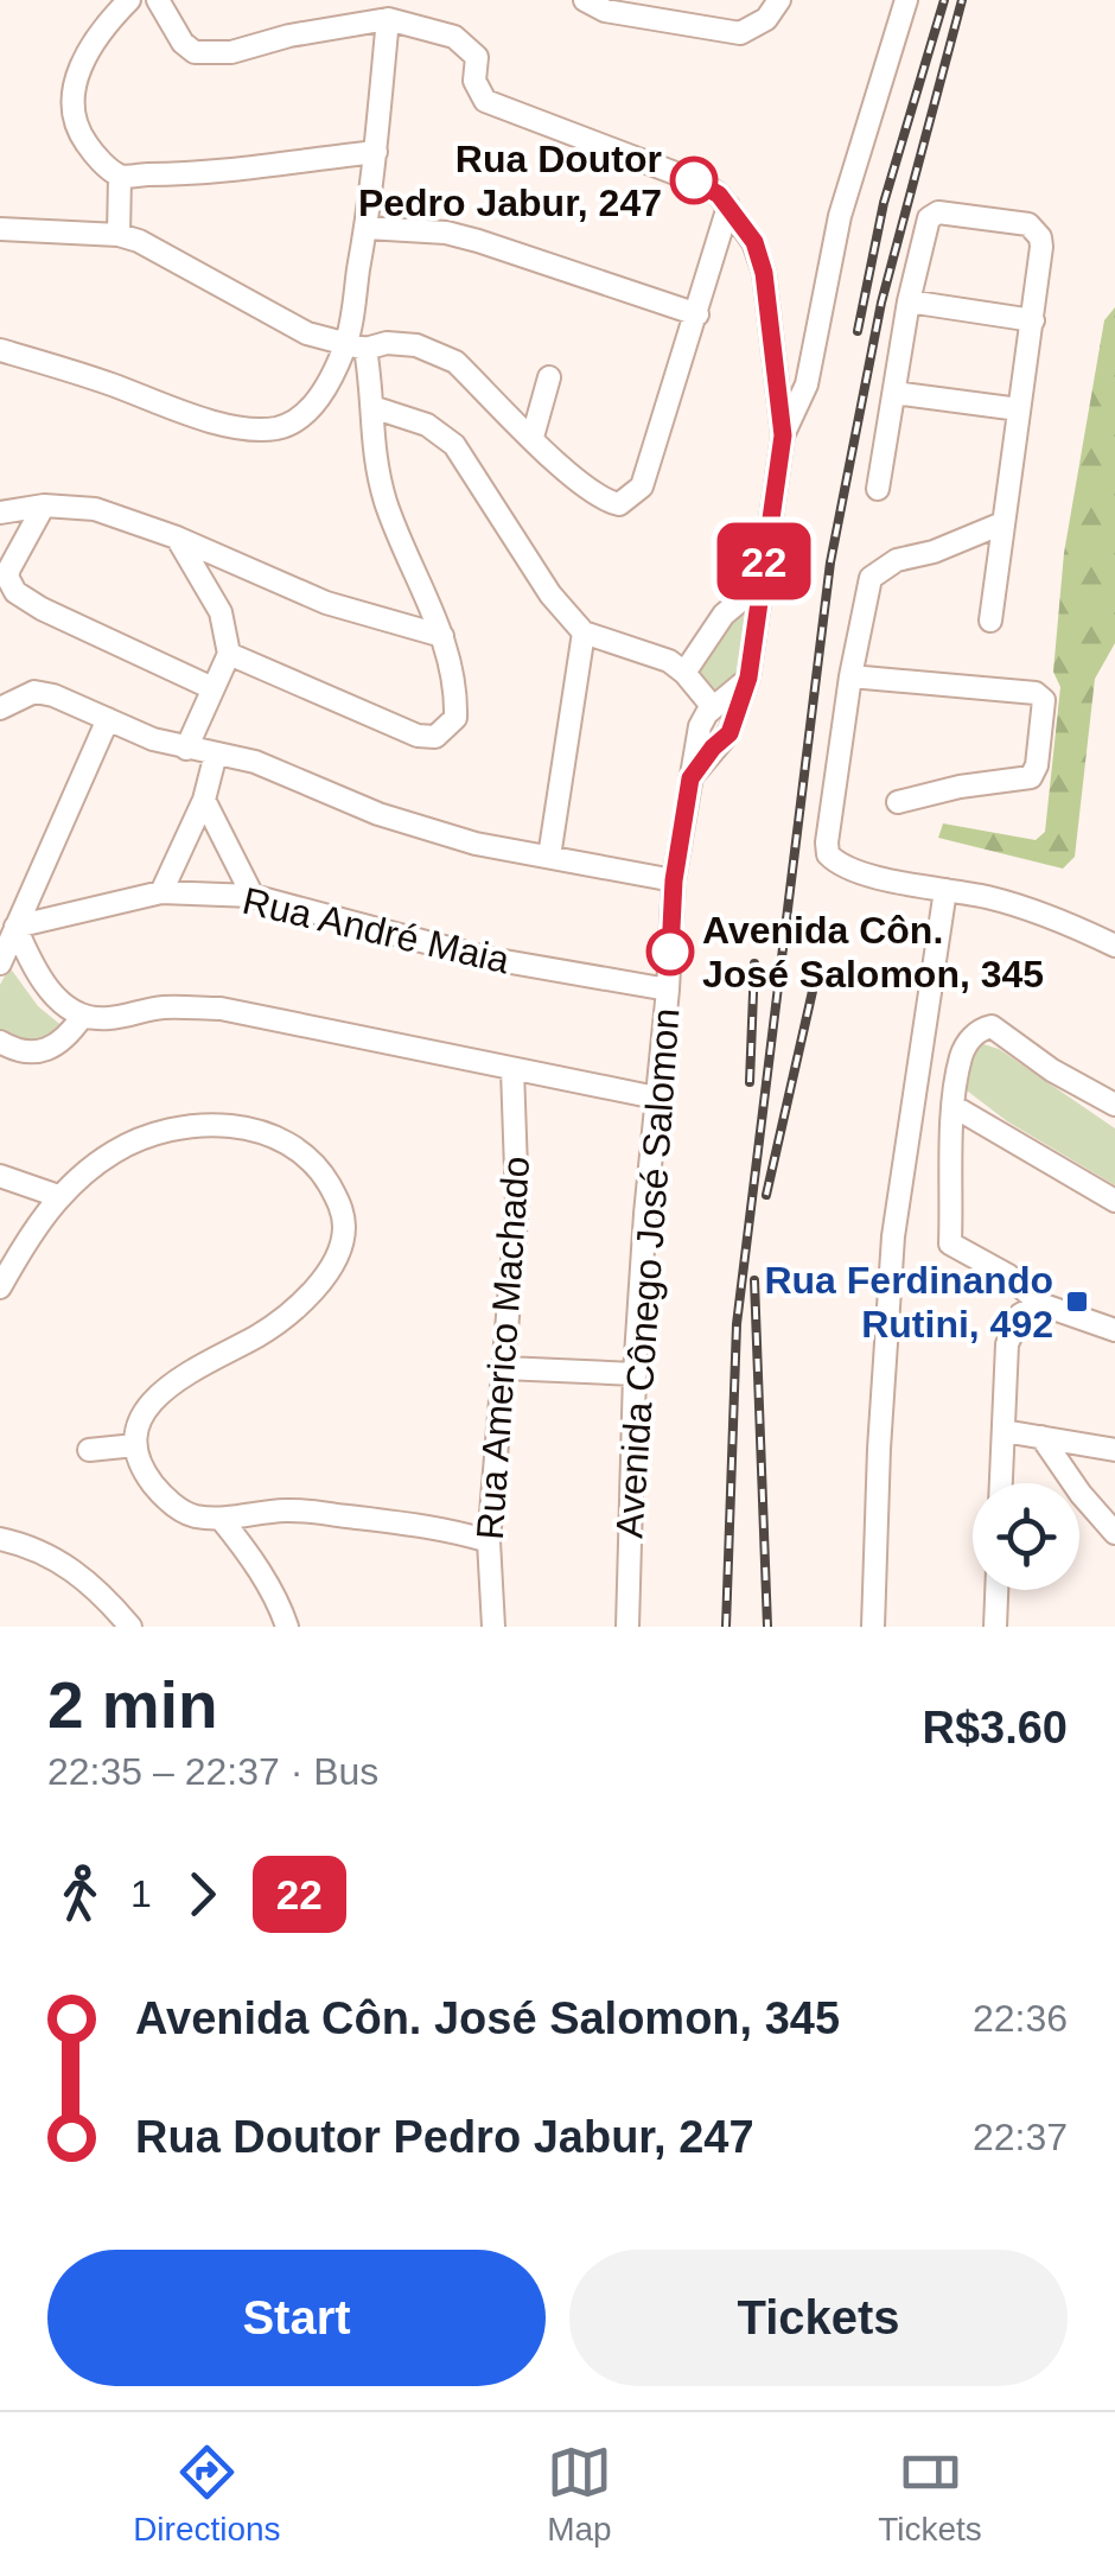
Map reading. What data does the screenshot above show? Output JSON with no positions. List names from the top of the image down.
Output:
{
  "streets": {
    "street": ["Rua André Maia", "Avenida Cônego José Salomon", "Rua Americo Machado"]
  },
  "crossings": [
    ["Rua André Maia", "Avenida Cônego José Salomon"]
  ],
  "places": {
    "other": ["Rua Doutor Pedro Jabur, 247", "Avenida Côn. José Salomon, 345"],
    "transit": ["Rua Ferdinando Rutini, 492"]
  },
  "lines": ["bus line 22"],
  "page": {
    "on_map": "22",
    "heading": ["2 min", "22:35 – 22:37 · Bus", "R$3.60"],
    "legs": ["1", "22"],
    "list": [
      {
        "name": "Avenida Côn. José Salomon, 345",
        "value": "22:36"
      },
      {
        "name": "Rua Doutor Pedro Jabur, 247",
        "value": "22:37"
      }
    ],
    "buttons": ["Start", "Tickets"],
    "tabs": ["Directions", "Map", "Tickets"]
  }
}
